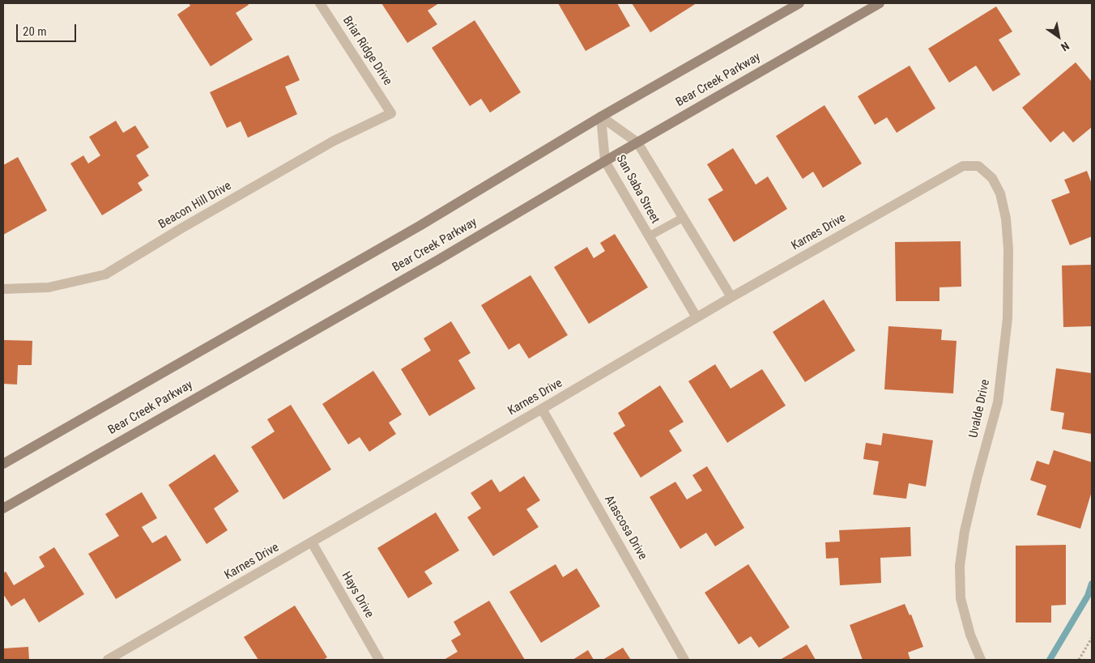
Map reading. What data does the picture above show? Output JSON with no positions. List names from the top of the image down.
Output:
{
  "streets": {
    "main road": ["Bear Creek Parkway"],
    "street": [
      "Briar Ridge Drive",
      "San Saba Street",
      "Beacon Hill Drive",
      "Karnes Drive",
      "Uvalde Drive",
      "Atascosa Drive",
      "Hays Drive"
    ]
  },
  "crossings": [
    ["Briar Ridge Drive", "Beacon Hill Drive"],
    ["Bear Creek Parkway", "San Saba Street"],
    ["San Saba Street", "Karnes Drive"],
    ["Karnes Drive", "Uvalde Drive"],
    ["Karnes Drive", "Atascosa Drive"],
    ["Karnes Drive", "Hays Drive"]
  ],
  "scale_bar": "20 m",
  "north": "bottom right"
}
